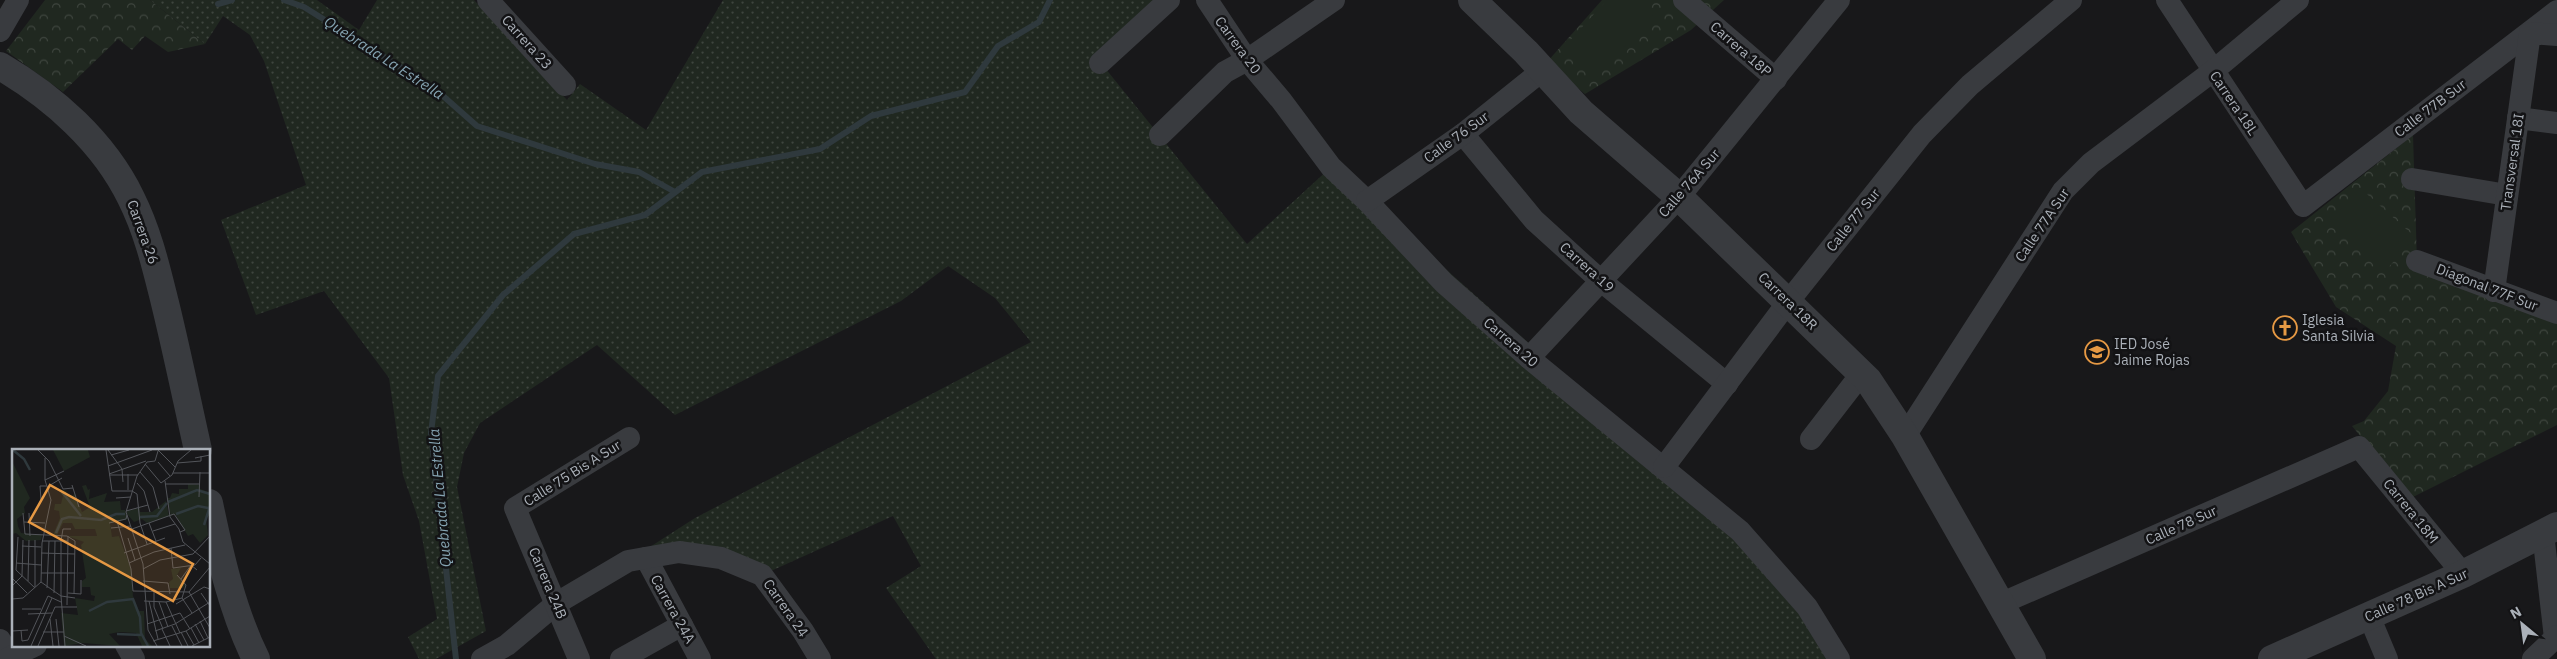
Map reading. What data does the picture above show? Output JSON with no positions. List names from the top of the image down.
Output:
{
  "streets": {
    "street": [
      "Carrera 23",
      "Carrera 20",
      "Carrera 18P",
      "Carrera 18L",
      "Calle 77B Sur",
      "Calle 76 Sur",
      "Transversal 18I",
      "Calle 76A Sur",
      "Calle 77 Sur",
      "Calle 77A Sur",
      "Carrera 26",
      "Carrera 19",
      "Diagonal 77F Sur",
      "Carrera 18R",
      "Calle 75 Bis A Sur",
      "Carrera 18M",
      "Calle 78 Sur",
      "Carrera 24B",
      "Calle 78 Bis A Sur",
      "Carrera 24",
      "Carrera 24A"
    ]
  },
  "crossings": [
    ["Carrera 20", "Calle 76 Sur"],
    ["Carrera 20", "Calle 76A Sur"],
    ["Carrera 20", "Calle 77 Sur"],
    ["Carrera 18P", "Calle 76A Sur"],
    ["Carrera 18L", "Calle 77B Sur"],
    ["Carrera 18L", "Calle 77A Sur"],
    ["Calle 77B Sur", "Transversal 18I"],
    ["Calle 76 Sur", "Carrera 19"],
    ["Calle 76 Sur", "Carrera 18R"],
    ["Transversal 18I", "Diagonal 77F Sur"],
    ["Calle 76A Sur", "Carrera 19"],
    ["Calle 76A Sur", "Carrera 18R"],
    ["Calle 77 Sur", "Carrera 19"],
    ["Calle 77 Sur", "Carrera 18R"],
    ["Calle 77A Sur", "Carrera 18R"],
    ["Carrera 18R", "Calle 78 Sur"],
    ["Calle 75 Bis A Sur", "Carrera 24B"],
    ["Carrera 18M", "Calle 78 Sur"],
    ["Carrera 18M", "Calle 78 Bis A Sur"],
    ["Carrera 24", "Carrera 24A"]
  ],
  "water": ["Quebrada La Estrella"],
  "places": {
    "church": ["Iglesia Santa Silvia"],
    "school or university": ["IED José Jaime Rojas"]
  },
  "north": "top left"
}
